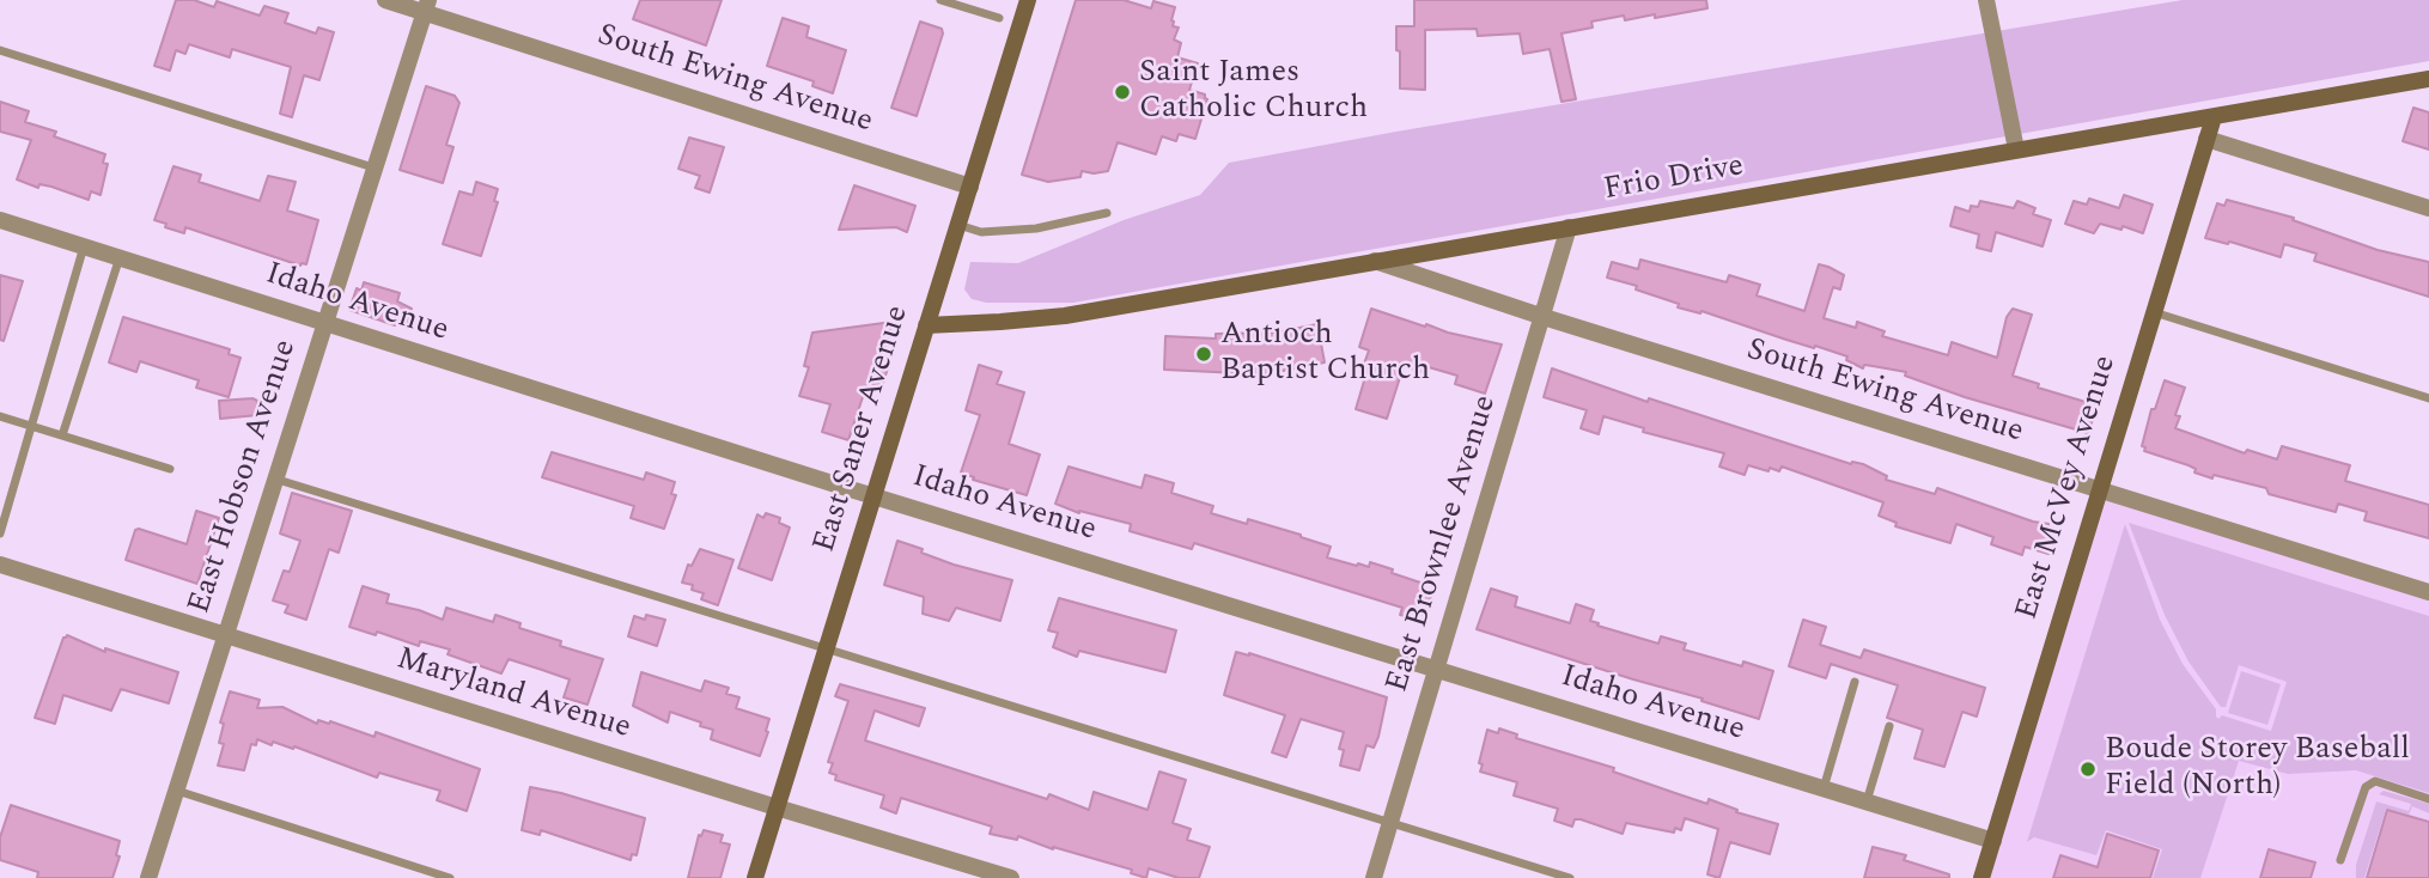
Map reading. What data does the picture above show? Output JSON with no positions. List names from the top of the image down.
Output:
{
  "streets": {
    "street": [
      "South Ewing Avenue",
      "Frio Drive",
      "Idaho Avenue",
      "East Saner Avenue",
      "East Hobson Avenue",
      "East McVey Avenue",
      "East Brownlee Avenue",
      "Maryland Avenue"
    ]
  },
  "crossings": [
    ["South Ewing Avenue", "Frio Drive"],
    ["South Ewing Avenue", "East Saner Avenue"],
    ["South Ewing Avenue", "East Hobson Avenue"],
    ["South Ewing Avenue", "East McVey Avenue"],
    ["South Ewing Avenue", "East Brownlee Avenue"],
    ["Frio Drive", "East Saner Avenue"],
    ["Frio Drive", "East McVey Avenue"],
    ["Frio Drive", "East Brownlee Avenue"],
    ["Idaho Avenue", "East Saner Avenue"],
    ["Idaho Avenue", "East Hobson Avenue"],
    ["Idaho Avenue", "East McVey Avenue"],
    ["Idaho Avenue", "East Brownlee Avenue"],
    ["East Saner Avenue", "Maryland Avenue"],
    ["East Hobson Avenue", "Maryland Avenue"]
  ],
  "places": ["Saint James Catholic Church", "Antioch Baptist Church", "Boude Storey Baseball Field (North)"]
}
